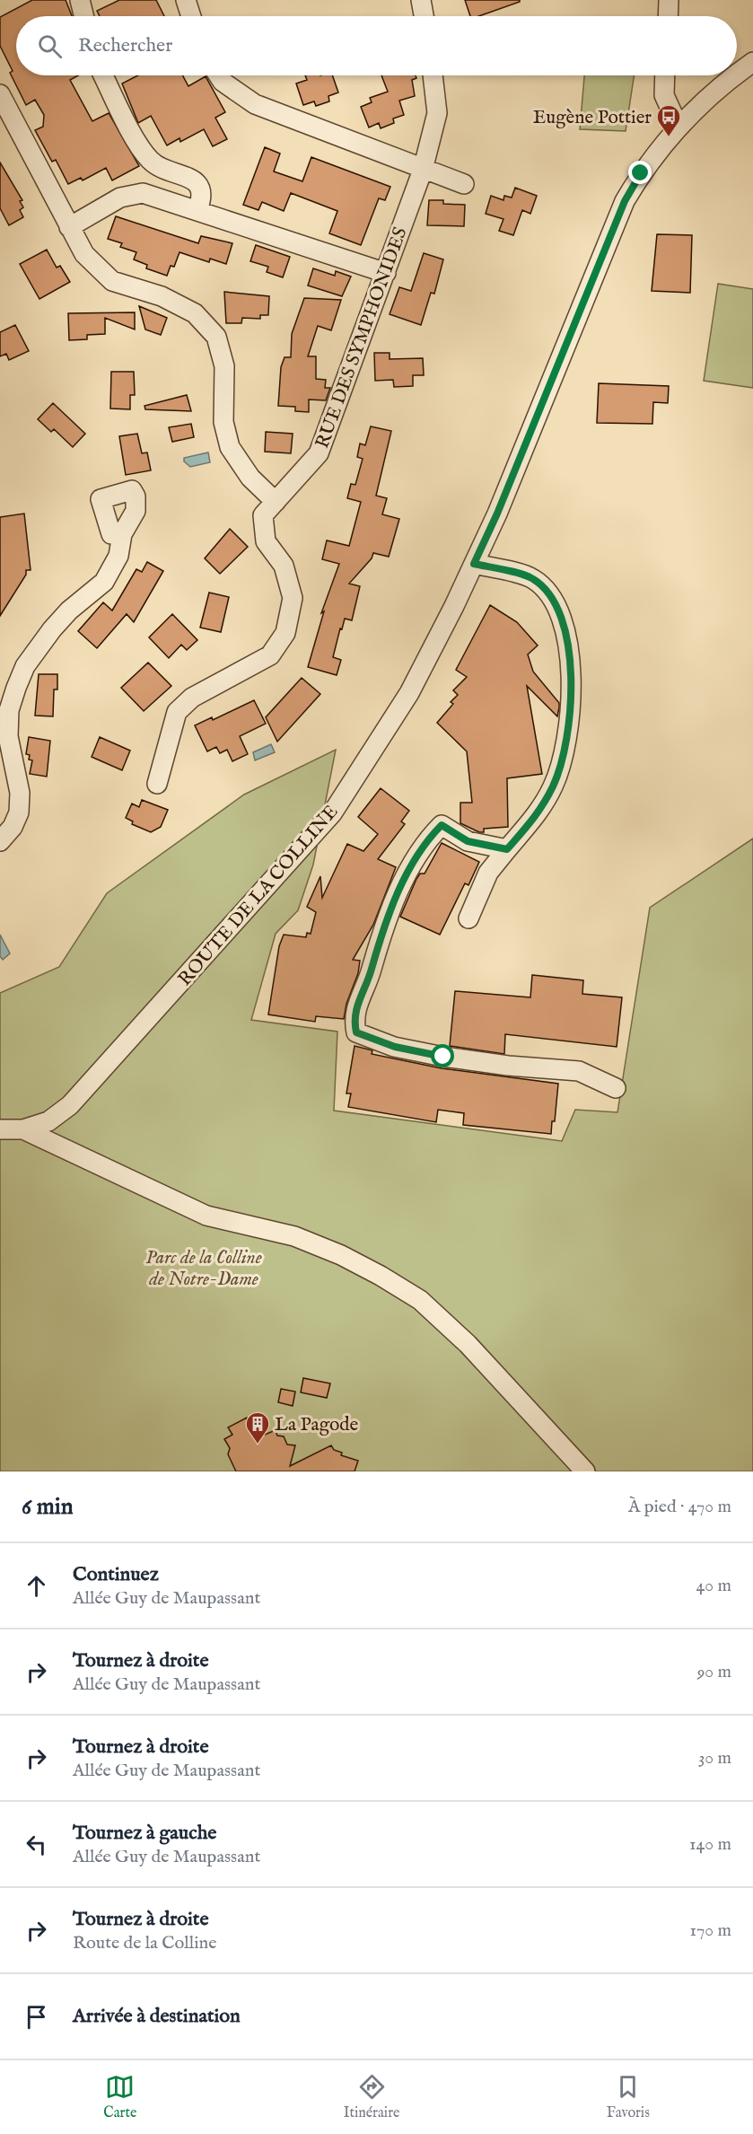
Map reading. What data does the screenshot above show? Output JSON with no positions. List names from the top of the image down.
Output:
{
  "streets": {
    "street": ["RUE DES SYMPHONIDES", "ROUTE DE LA COLLINE"]
  },
  "parks": ["Parc de la Colline de Notre-Dame"],
  "places": {
    "bus stop": ["Eugène Pottier"],
    "building": ["La Pagode"]
  },
  "page": {
    "search": "Rechercher",
    "heading": ["6 min", "À pied · 470 m"],
    "list": [
      ["Continuez", "Allée Guy de Maupassant", "40 m"],
      ["Tournez à droite", "Allée Guy de Maupassant", "90 m"],
      ["Tournez à droite", "Allée Guy de Maupassant", "30 m"],
      ["Tournez à gauche", "Allée Guy de Maupassant", "140 m"],
      ["Tournez à droite", "Route de la Colline", "170 m"],
      "Arrivée à destination"
    ],
    "nav": ["Carte", "Itinéraire", "Favoris"]
  }
}
